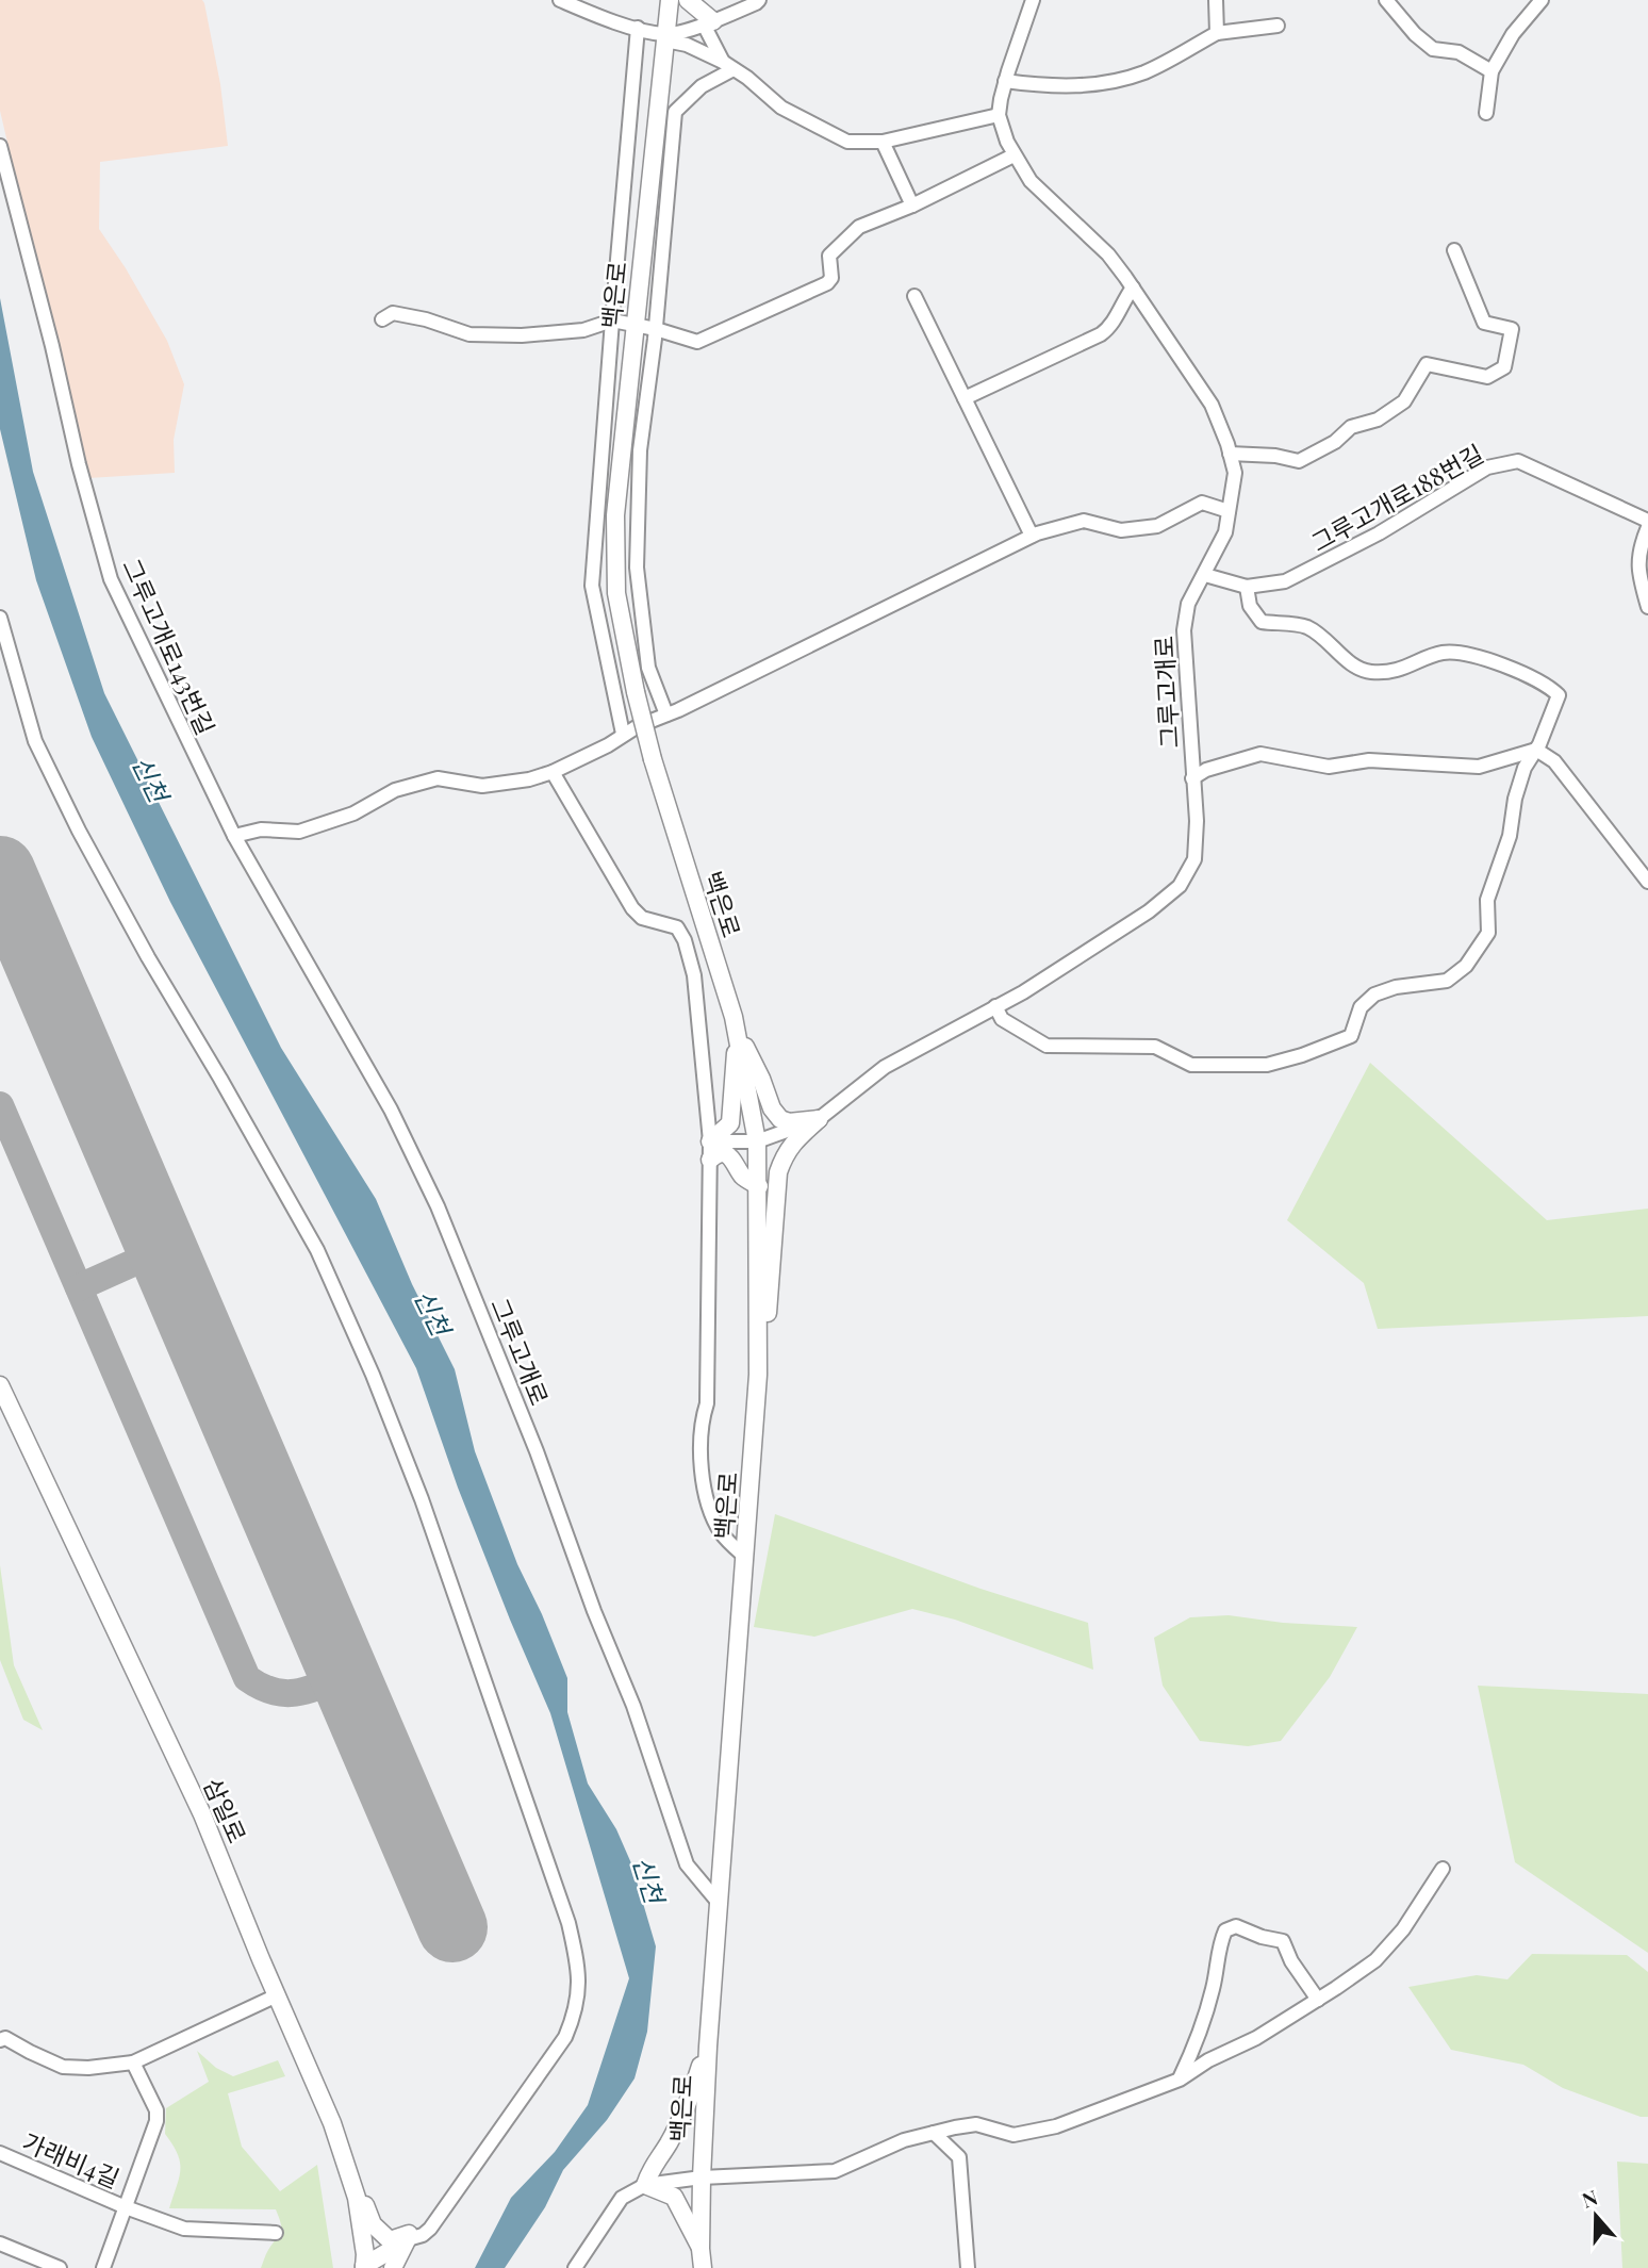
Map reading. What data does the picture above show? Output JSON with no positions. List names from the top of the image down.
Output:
{
  "streets": {
    "main road": ["백은로", "삼일로"],
    "street": [
      "그루고개로188번길",
      "그루고개로143번길",
      "그루고개로",
      "가래비4길"
    ]
  },
  "crossings": [
    ["백은로", "그루고개로"],
    ["그루고개로188번길", "그루고개로"],
    ["그루고개로143번길", "그루고개로"]
  ],
  "water": ["신천"],
  "north": "top"
}
